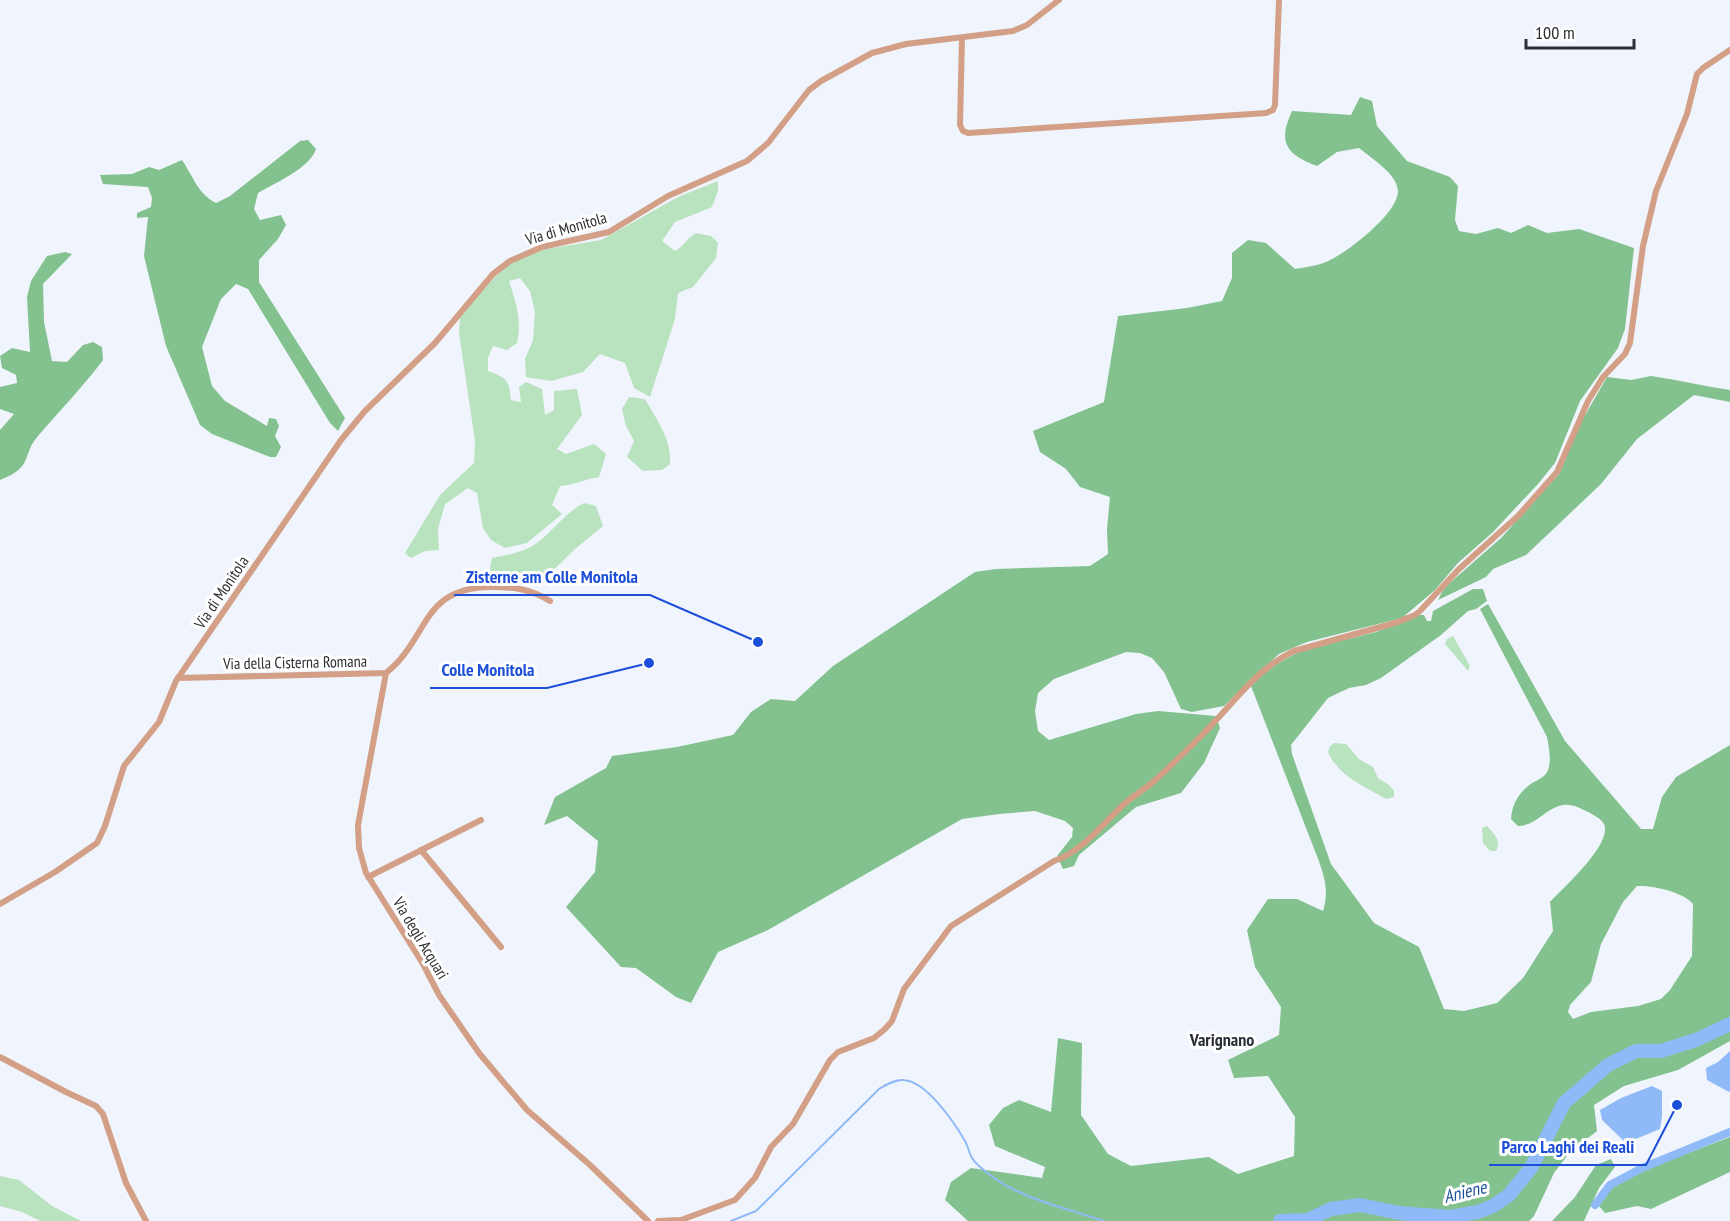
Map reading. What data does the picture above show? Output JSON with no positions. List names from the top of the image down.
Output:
{
  "streets": {
    "street": ["Via di Monitola", "Via della Cisterna Romana", "Via degli Acquari"]
  },
  "crossings": [
    ["Via di Monitola", "Via della Cisterna Romana"],
    ["Via della Cisterna Romana", "Via degli Acquari"]
  ],
  "districts": ["Varignano"],
  "water": ["Aniene"],
  "places": ["Zisterne am Colle Monitola", "Colle Monitola", "Parco Laghi dei Reali"],
  "scale_bar": "100 m"
}
